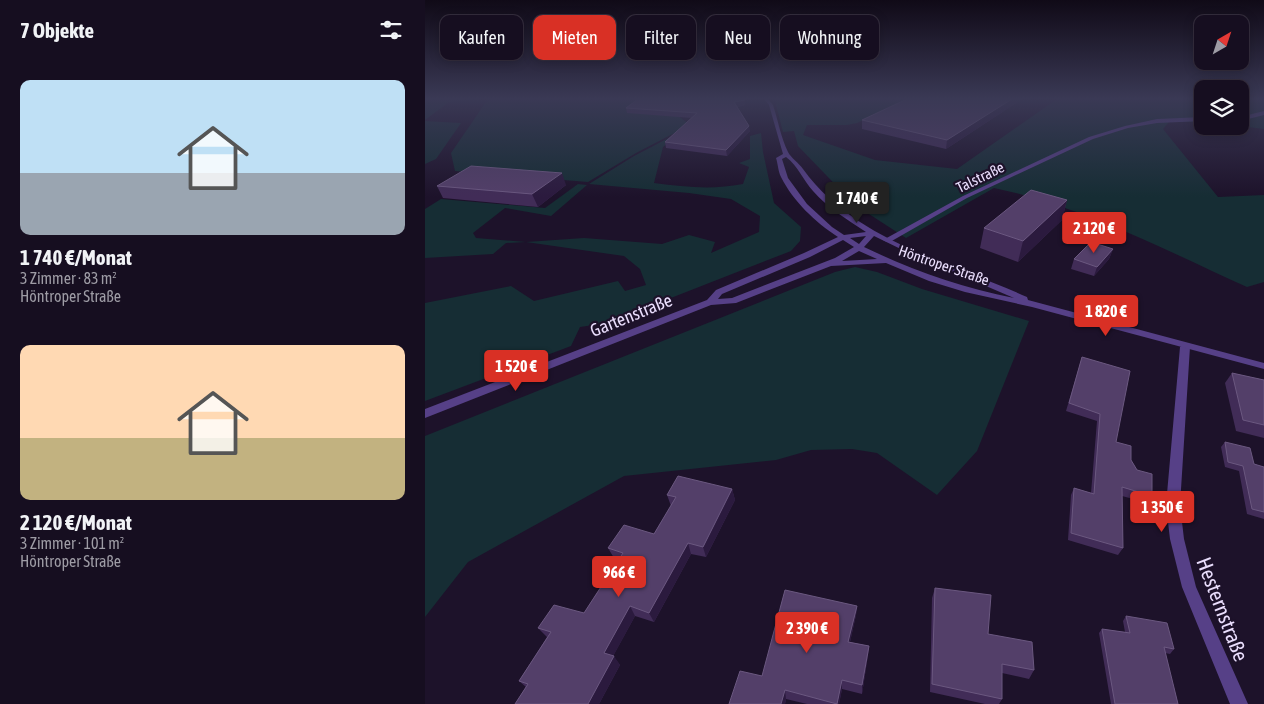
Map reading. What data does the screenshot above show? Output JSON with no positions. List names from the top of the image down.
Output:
{
  "streets": {
    "street": [
      "Talstraße",
      "Höntroper Straße",
      "Gartenstraße",
      "Hesternstraße"
    ]
  },
  "crossings": [
    ["Talstraße", "Höntroper Straße"],
    ["Höntroper Straße", "Gartenstraße"],
    ["Höntroper Straße", "Hesternstraße"]
  ],
  "north": "top right",
  "page": {
    "heading": "7 Objekte",
    "chip": [
      "Kaufen",
      "Mieten",
      "Filter",
      "Neu",
      "Wohnung"
    ],
    "list": [
      {
        "name": "1 740 €/Monat",
        "note": "3 Zimmer · 83 m² · Höntroper Straße"
      },
      {
        "name": "2 120 €/Monat",
        "note": "3 Zimmer · 101 m² · Höntroper Straße"
      }
    ],
    "price": [
      "1 740 €",
      "2 120 €",
      "1 820 €",
      "1 520 €",
      "1 350 €",
      "966 €",
      "2 390 €"
    ]
  }
}
